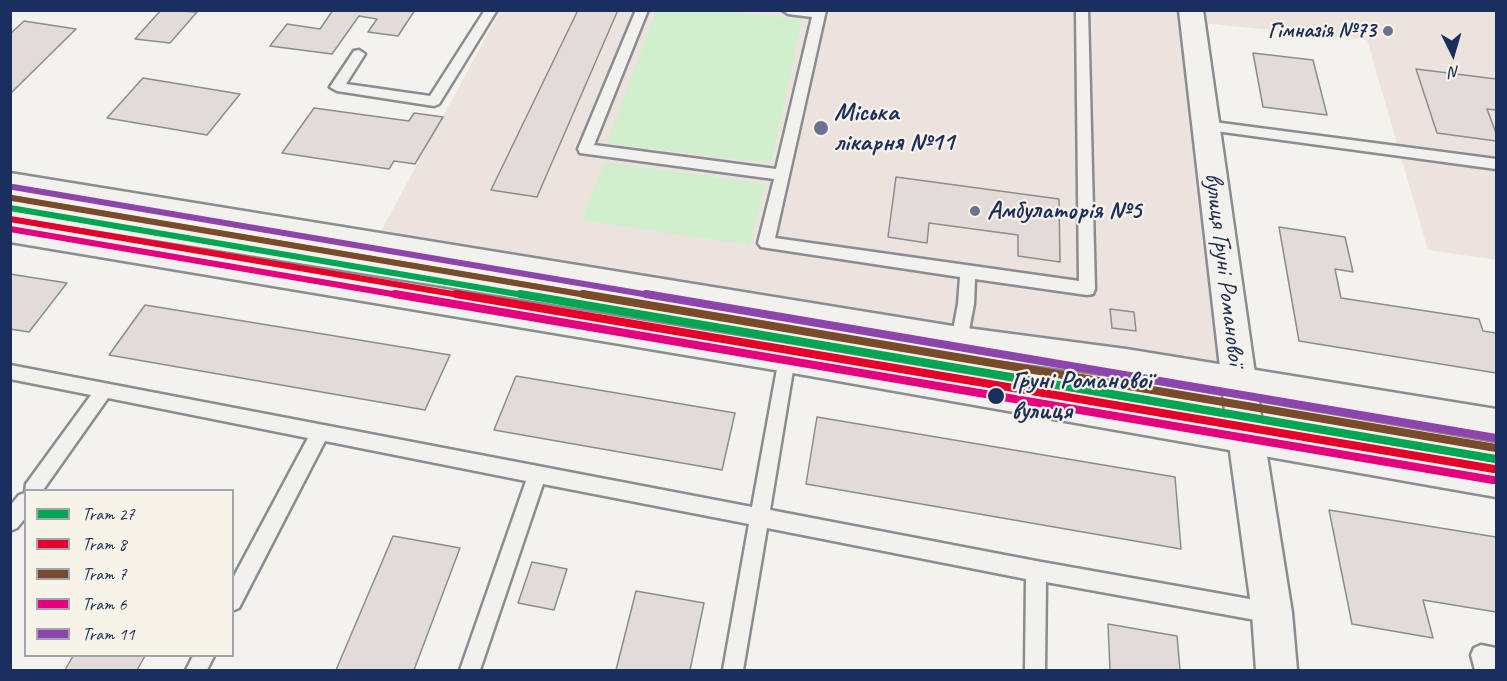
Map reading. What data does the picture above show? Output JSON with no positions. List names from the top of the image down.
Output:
{
  "streets": {
    "main road": ["вулиця Груні Романової"]
  },
  "places": [
    "Гімназія №73",
    "Міська лікарня №11",
    "Амбулаторія №5",
    "Груні Романової вулиця"
  ],
  "lines": [
    "tram line 11",
    "tram line 7",
    "tram line 27",
    "tram line 8",
    "tram line 6"
  ],
  "legend": [
    "Tram 27",
    "Tram 8",
    "Tram 7",
    "Tram 6",
    "Tram 11"
  ],
  "north": "bottom"
}
